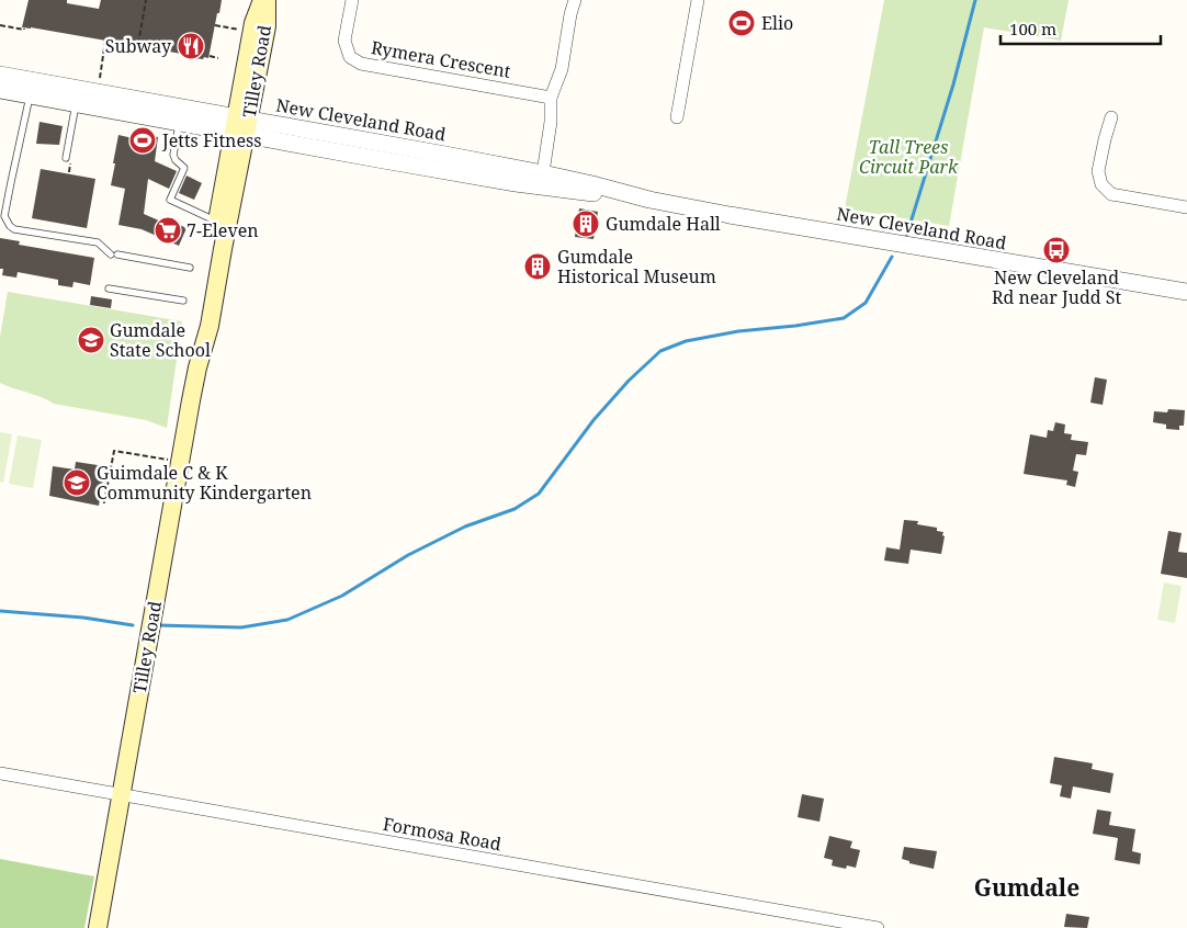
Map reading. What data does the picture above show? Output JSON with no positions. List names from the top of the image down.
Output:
{
  "streets": {
    "main road": ["Tilley Road"],
    "street": ["Rymera Crescent", "New Cleveland Road", "Formosa Road"]
  },
  "crossings": [
    ["Tilley Road", "New Cleveland Road"],
    ["Tilley Road", "Formosa Road"]
  ],
  "districts": ["Gumdale"],
  "parks": ["Tall Trees Circuit Park"],
  "places": {
    "sports": ["Elio", "Jetts Fitness"],
    "restaurant": ["Subway"],
    "building": ["Gumdale Hall", "Gumdale Historical Museum"],
    "supermarket": ["7-Eleven"],
    "bus stop": ["New Cleveland Rd near Judd St"],
    "school or university": ["Gumdale State School", "Guimdale C & K Community Kindergarten"]
  },
  "scale_bar": "100 m"
}
